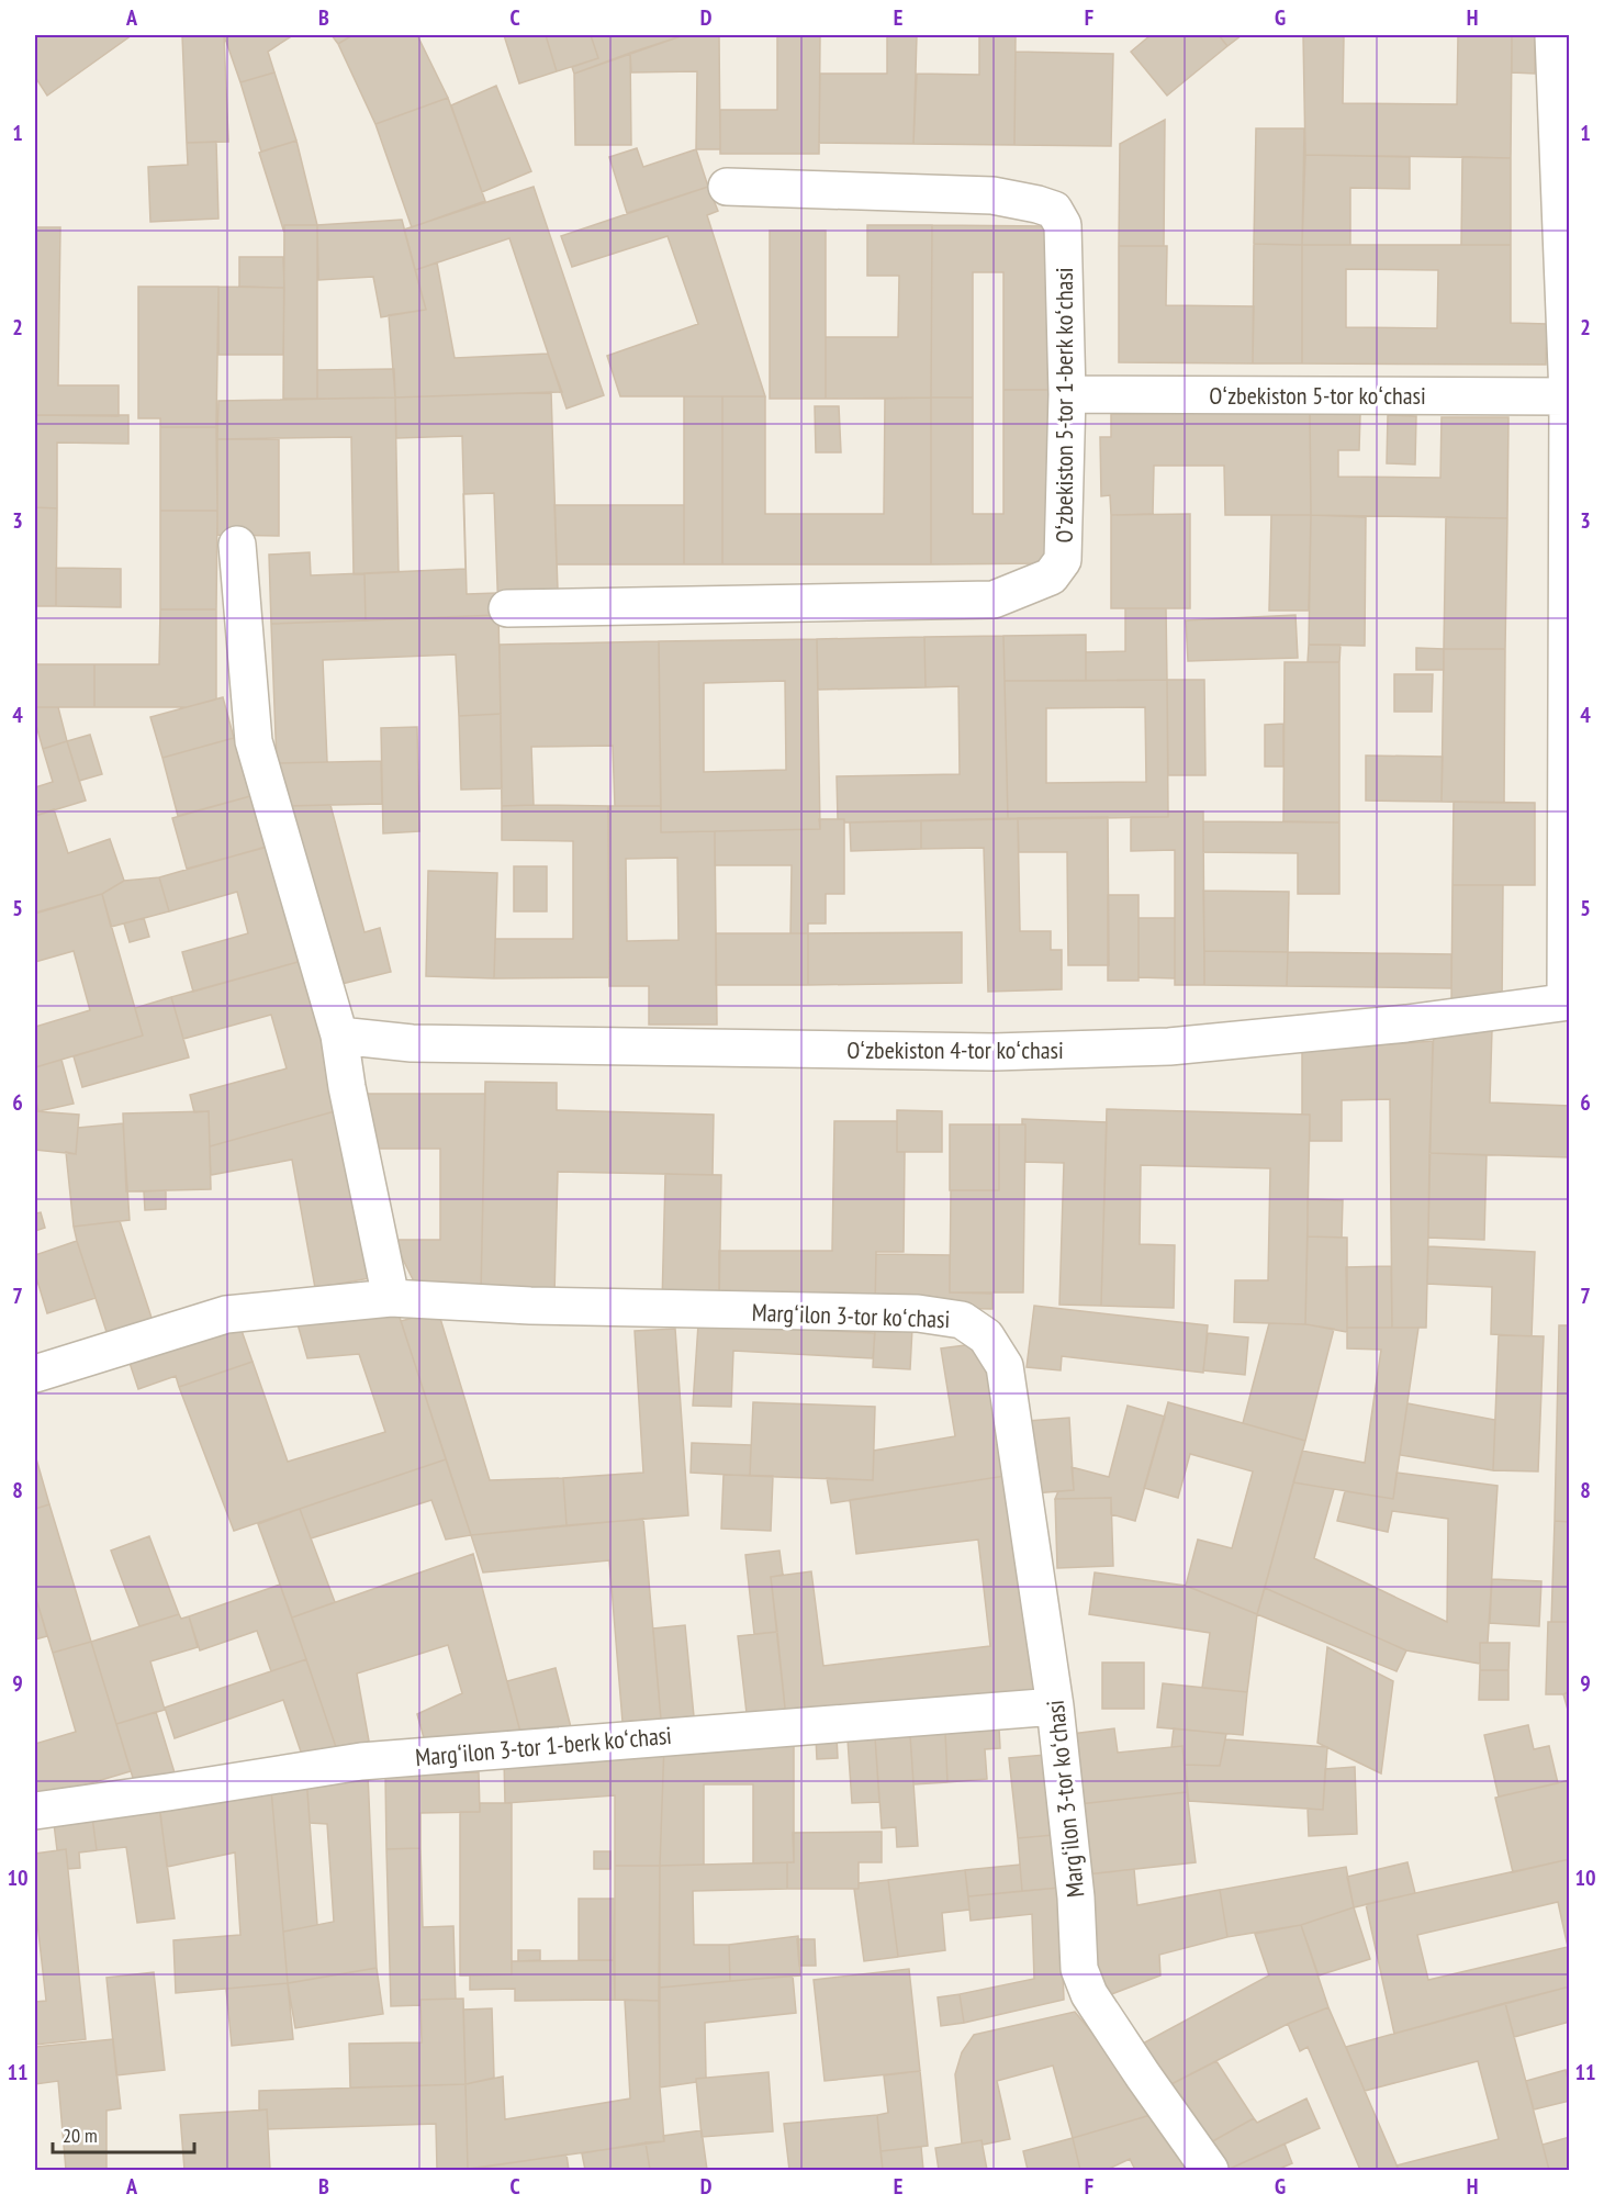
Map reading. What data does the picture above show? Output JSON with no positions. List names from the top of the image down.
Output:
{
  "streets": {
    "street": [
      "Oʻzbekiston 5-tor koʻchasi",
      "Oʻzbekiston 5-tor 1-berk koʻchasi",
      "Oʻzbekiston 4-tor koʻchasi",
      "Margʻilon 3-tor koʻchasi",
      "Margʻilon 3-tor 1-berk koʻchasi"
    ]
  },
  "crossings": [
    ["Oʻzbekiston 5-tor koʻchasi", "Oʻzbekiston 5-tor 1-berk koʻchasi"],
    ["Margʻilon 3-tor koʻchasi", "Margʻilon 3-tor 1-berk koʻchasi"]
  ],
  "scale_bar": "20 m",
  "grid": {
    "columns": [
      "A",
      "B",
      "C",
      "D",
      "E",
      "F",
      "G",
      "H"
    ],
    "rows": [
      "1",
      "2",
      "3",
      "4",
      "5",
      "6",
      "7",
      "8",
      "9",
      "10",
      "11"
    ]
  }
}
